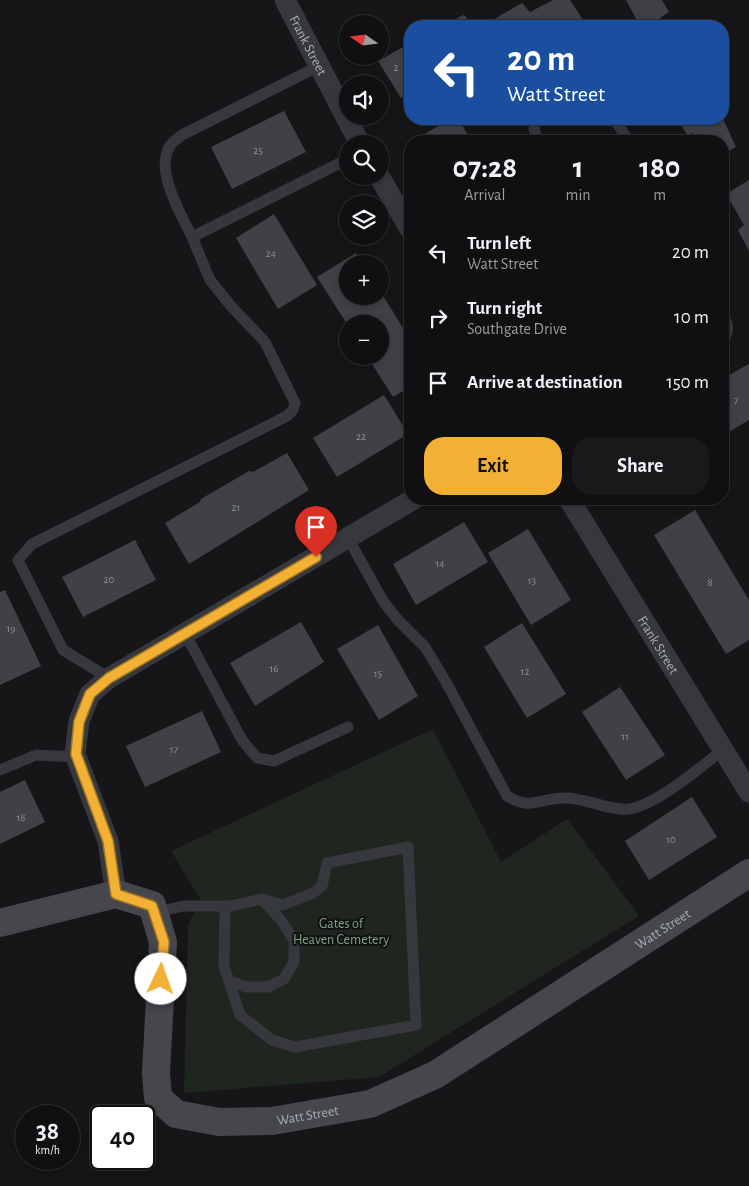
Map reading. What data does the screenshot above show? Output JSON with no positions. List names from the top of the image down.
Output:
{
  "streets": {
    "street": ["Frank Street", "Watt Street"]
  },
  "parks": ["Gates of Heaven Cemetery"],
  "house_numbers": [
    "2",
    "25",
    "24",
    "7",
    "22",
    "21",
    "14",
    "20",
    "13",
    "8",
    "19",
    "16",
    "12",
    "15",
    "11",
    "17",
    "18",
    "10"
  ],
  "north": "left",
  "page": {
    "map_buttons": ["+", "−"],
    "turn": ["20 m", "Watt Street"],
    "eta": [
      "07:28",
      "Arrival",
      "1",
      "min",
      "180",
      "m"
    ],
    "list": [
      {
        "name": "Turn left",
        "note": "Watt Street",
        "value": "20 m"
      },
      {
        "name": "Turn right",
        "note": "Southgate Drive",
        "value": "10 m"
      },
      {
        "name": "Arrive at destination",
        "value": "150 m"
      }
    ],
    "buttons": ["Exit", "Share"],
    "speed": "38 km/h",
    "limit": "40"
  }
}
